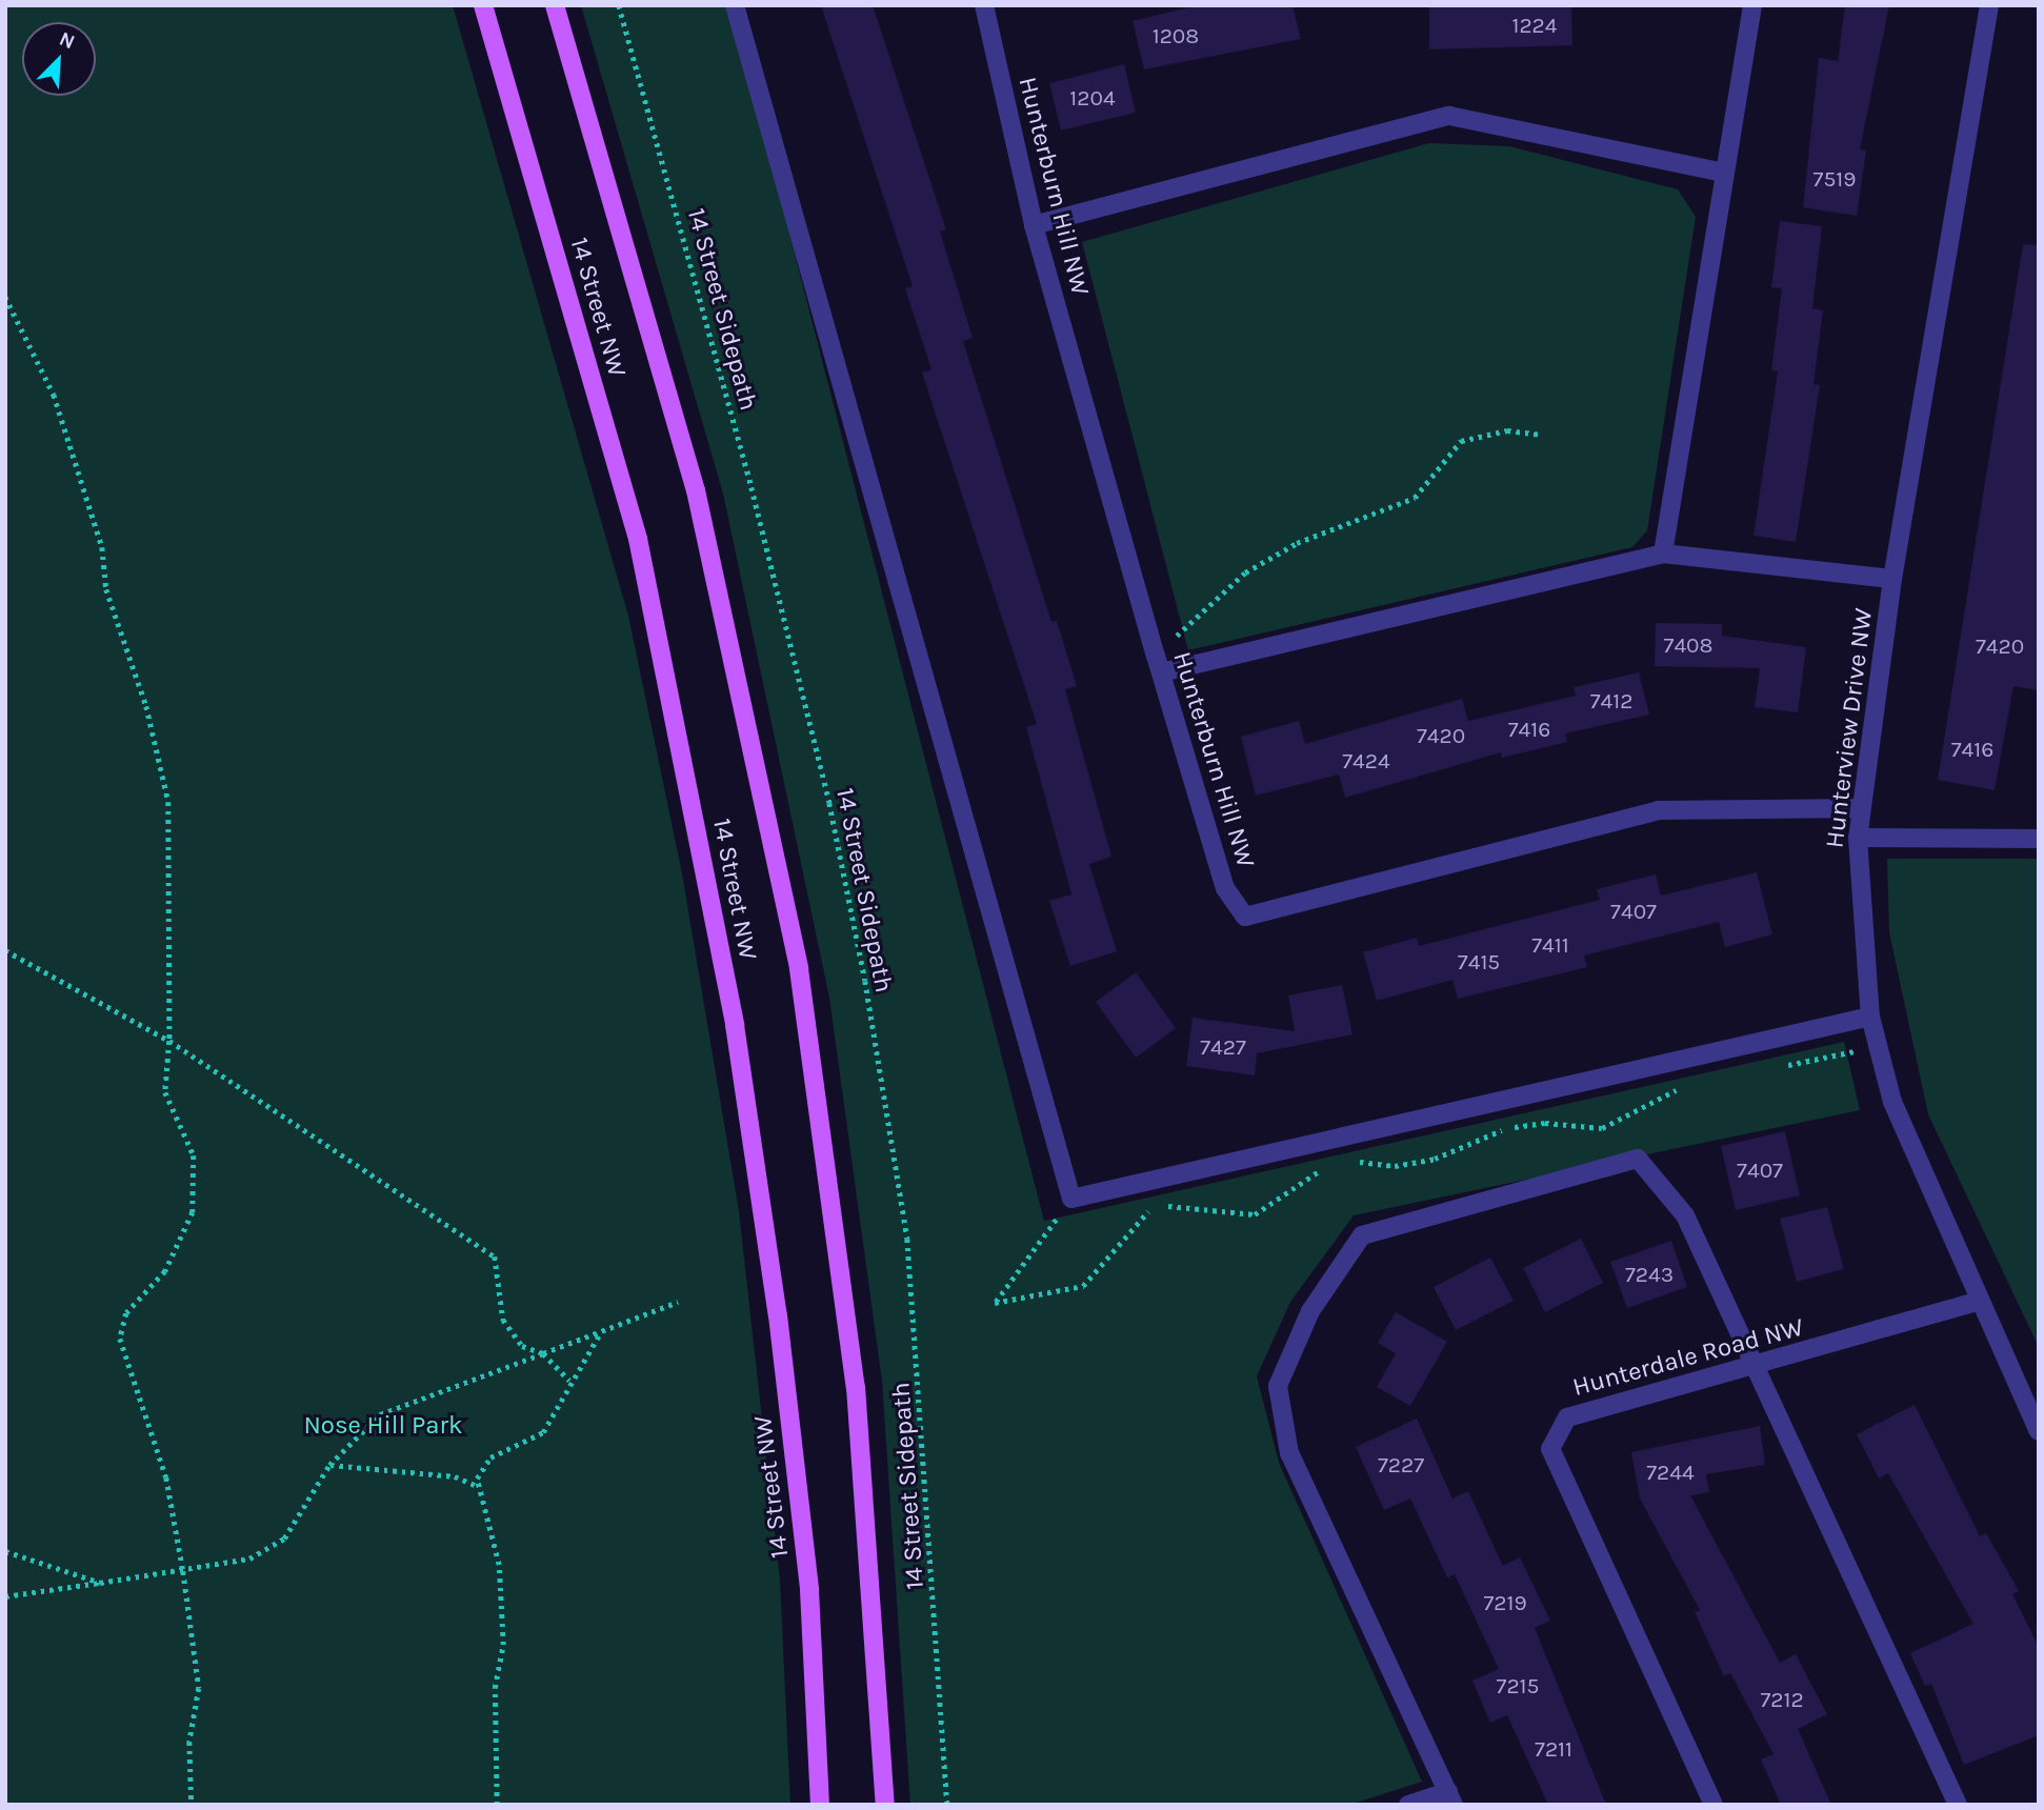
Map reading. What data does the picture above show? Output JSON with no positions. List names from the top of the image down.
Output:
{
  "streets": {
    "main road": ["14 Street NW"],
    "street": ["Hunterburn Hill NW", "Hunterview Drive NW", "Hunterdale Road NW"],
    "path": ["14 Street Sidepath"]
  },
  "crossings": [
    ["Hunterburn Hill NW", "Hunterview Drive NW"],
    ["Hunterview Drive NW", "Hunterdale Road NW"]
  ],
  "parks": ["Nose Hill Park"],
  "house_numbers": [
    "1224",
    "1208",
    "1204",
    "7519",
    "7408",
    "7420",
    "7412",
    "7416",
    "7420",
    "7416",
    "7424",
    "7407",
    "7411",
    "7415",
    "7427",
    "7407",
    "7243",
    "7227",
    "7244",
    "7219",
    "7215",
    "7212",
    "7211"
  ],
  "north": "top right"
}
